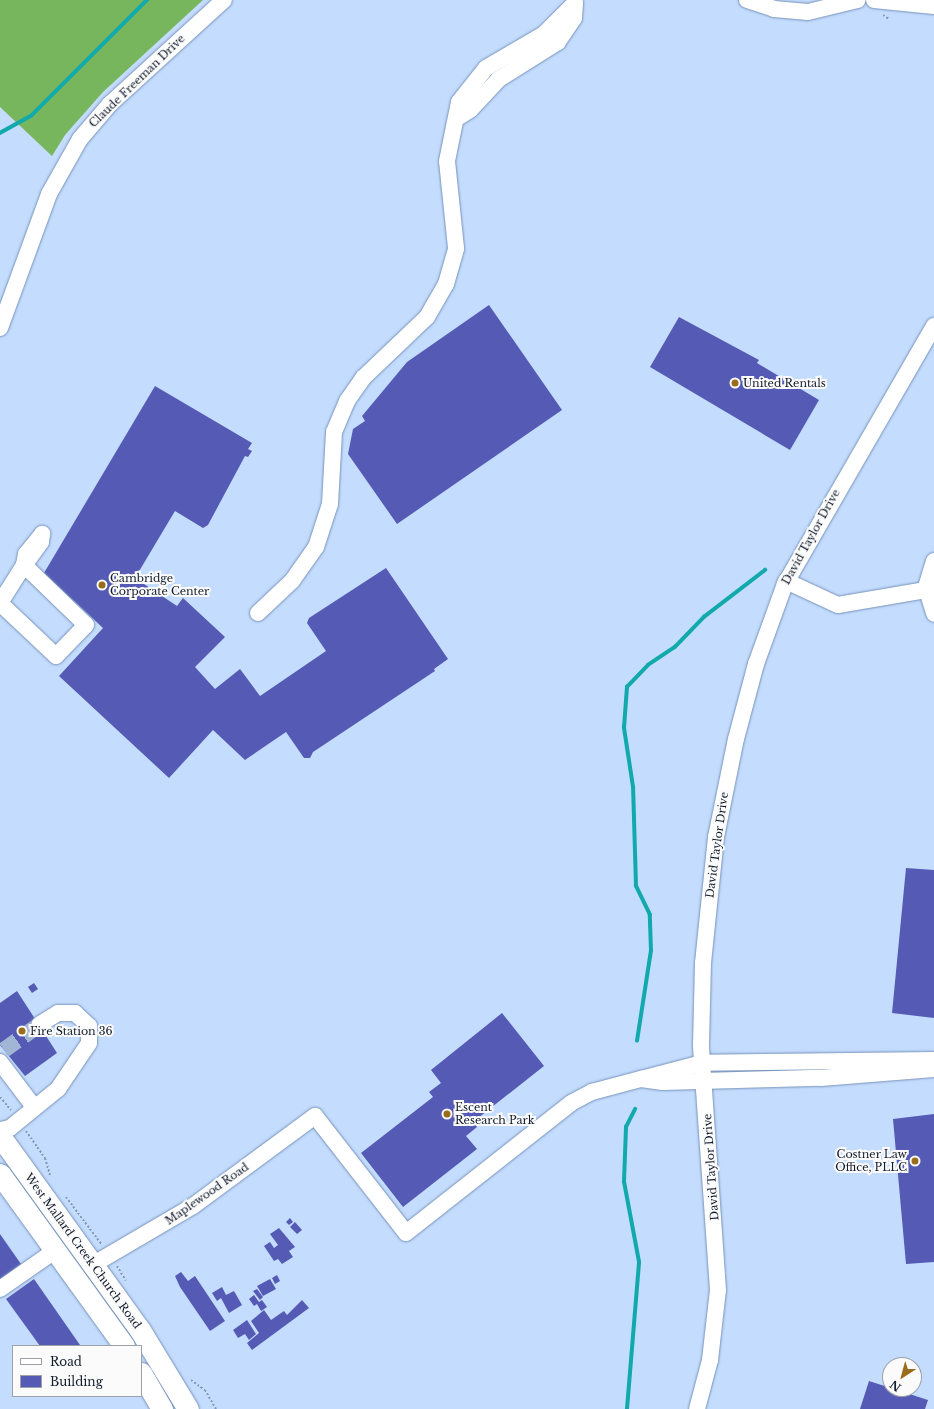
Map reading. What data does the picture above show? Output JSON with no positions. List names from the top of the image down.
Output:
{
  "streets": {
    "main road": ["West Mallard Creek Church Road"],
    "street": ["Claude Freeman Drive", "David Taylor Drive", "Maplewood Road"]
  },
  "crossings": [
    ["Maplewood Road", "West Mallard Creek Church Road"]
  ],
  "places": [
    "United Rentals",
    "Cambridge Corporate Center",
    "Fire Station 36",
    "Escent Research Park",
    "Costner Law Office, PLLC"
  ],
  "legend": ["Road", "Building"],
  "north": "bottom left"
}
